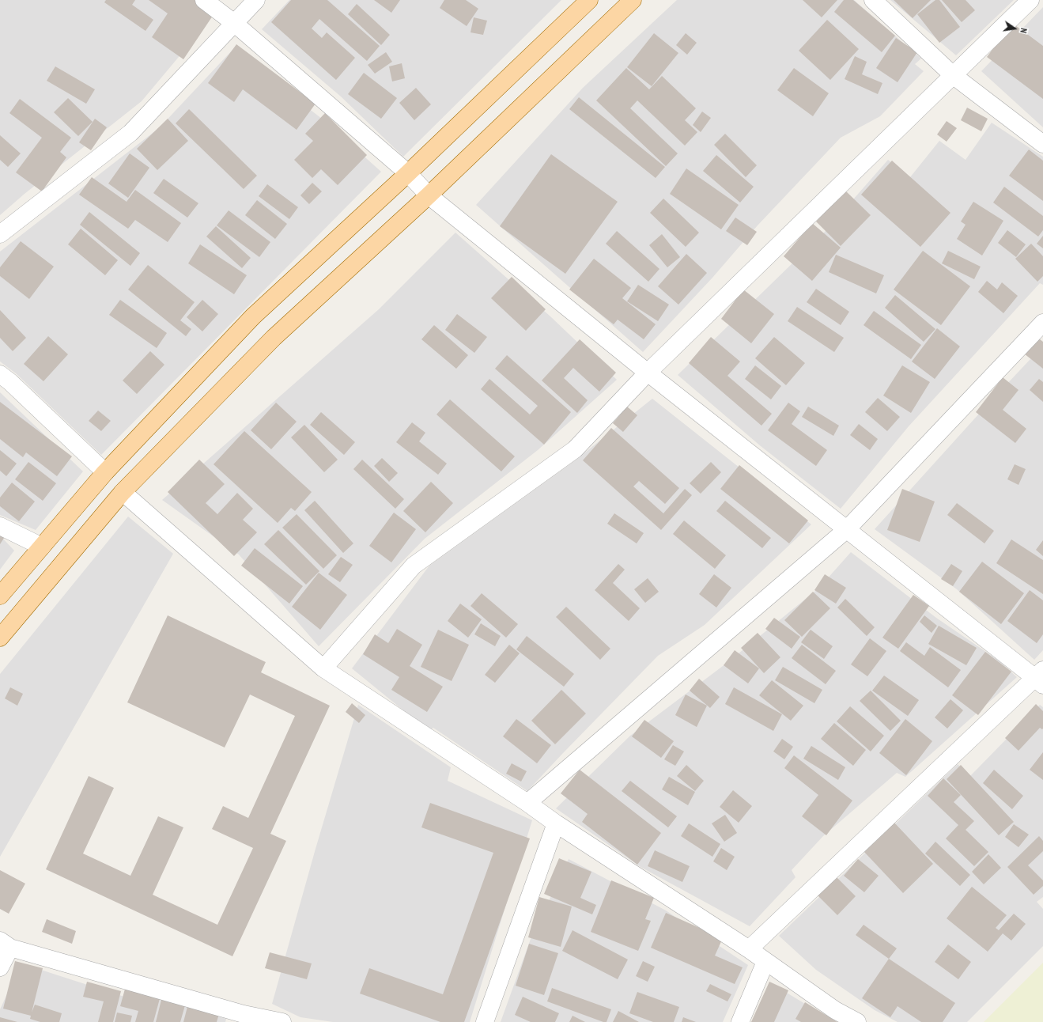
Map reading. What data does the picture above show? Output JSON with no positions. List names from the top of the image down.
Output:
{
  "north": "right"
}
